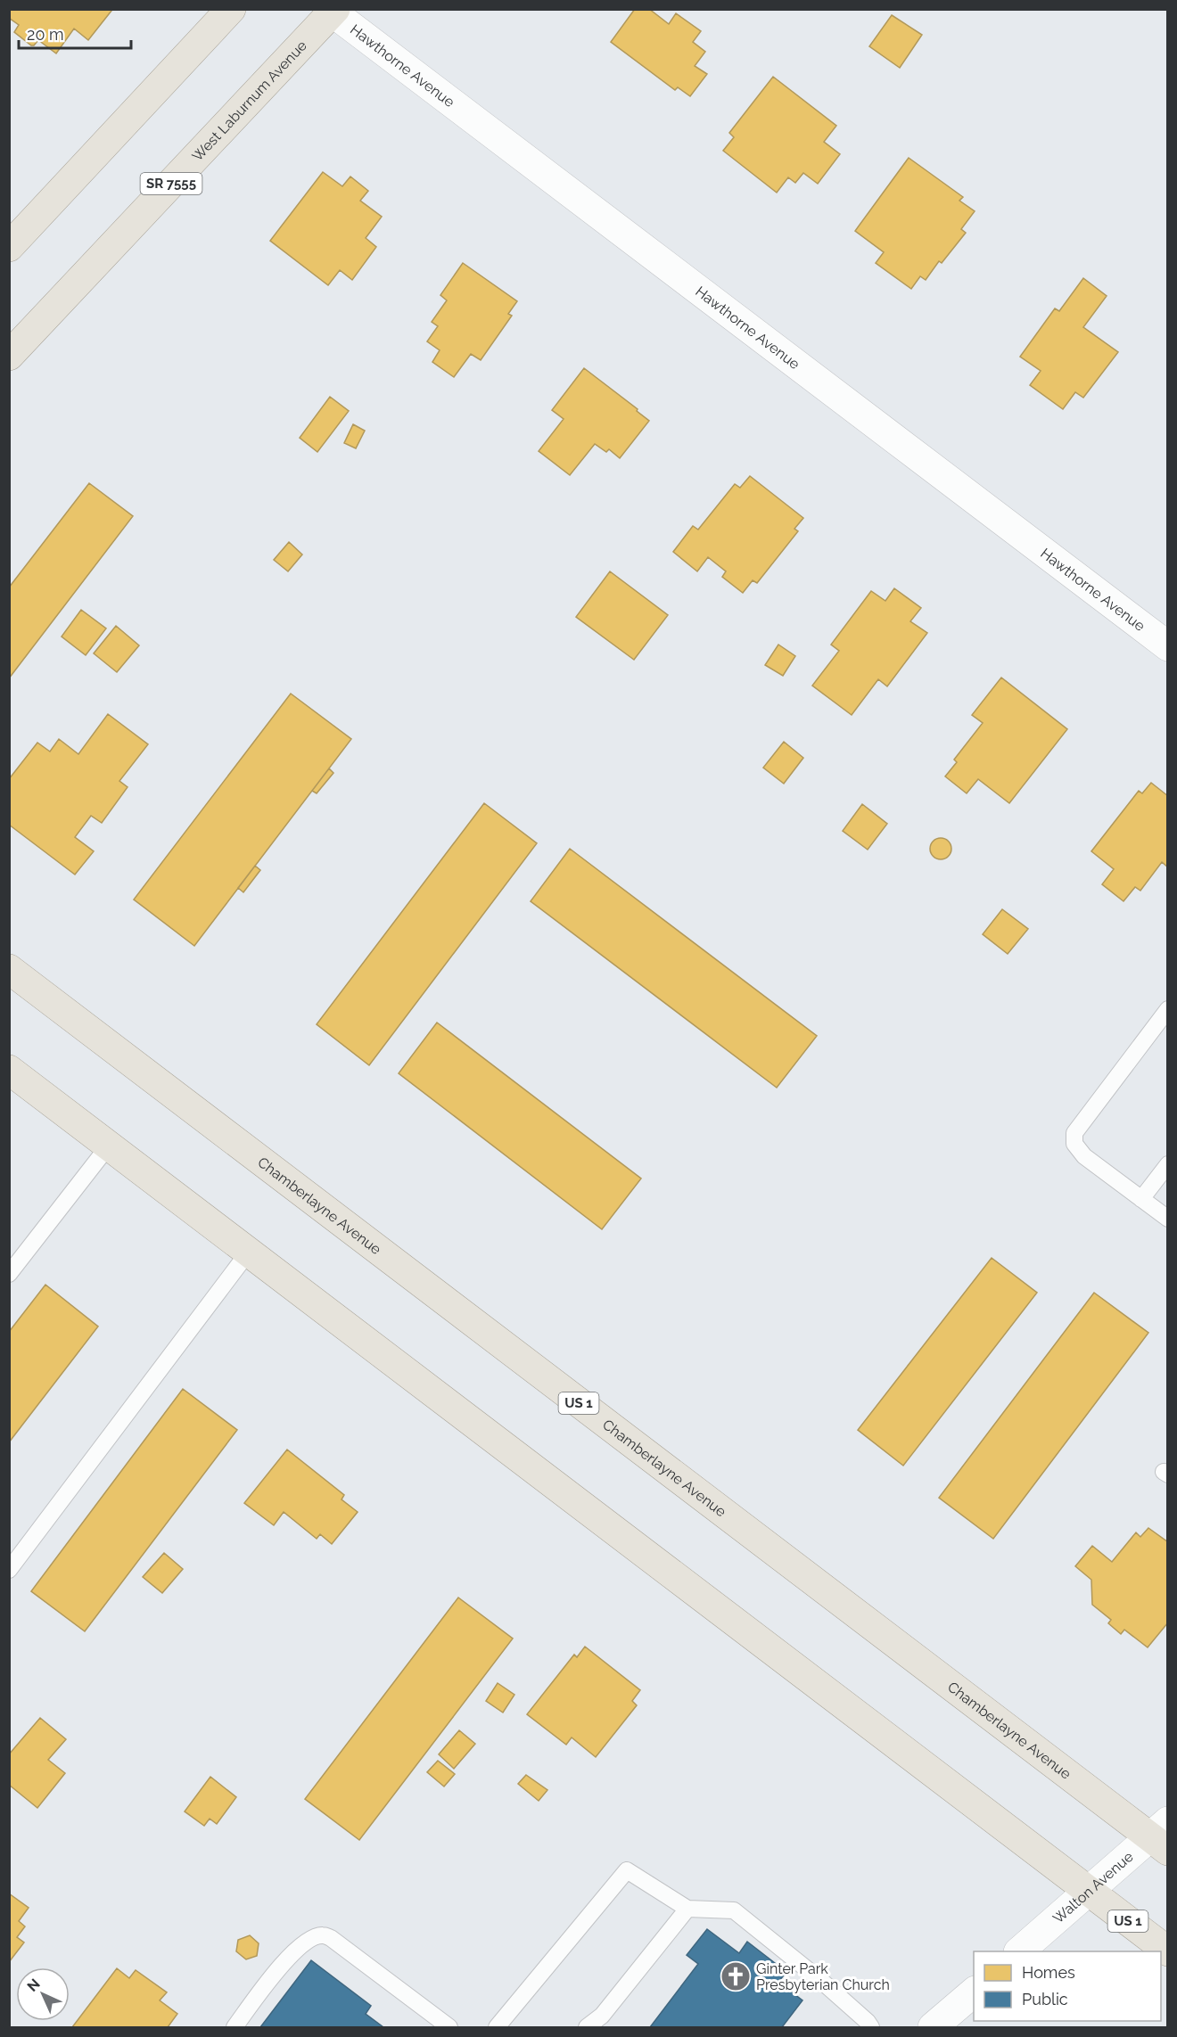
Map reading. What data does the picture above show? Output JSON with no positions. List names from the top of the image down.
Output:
{
  "streets": {
    "main road": [
      "West Laburnum Avenue",
      "SR 7555",
      "Chamberlayne Avenue",
      "US 1"
    ],
    "street": ["Hawthorne Avenue", "Walton Avenue"]
  },
  "crossings": [
    ["Hawthorne Avenue", "West Laburnum Avenue"],
    ["Chamberlayne Avenue", "Walton Avenue"],
    ["US 1", "Walton Avenue"]
  ],
  "places": {
    "church": ["Ginter Park Presbyterian Church"]
  },
  "legend": ["Homes", "Public"],
  "scale_bar": "20 m",
  "north": "top left"
}
